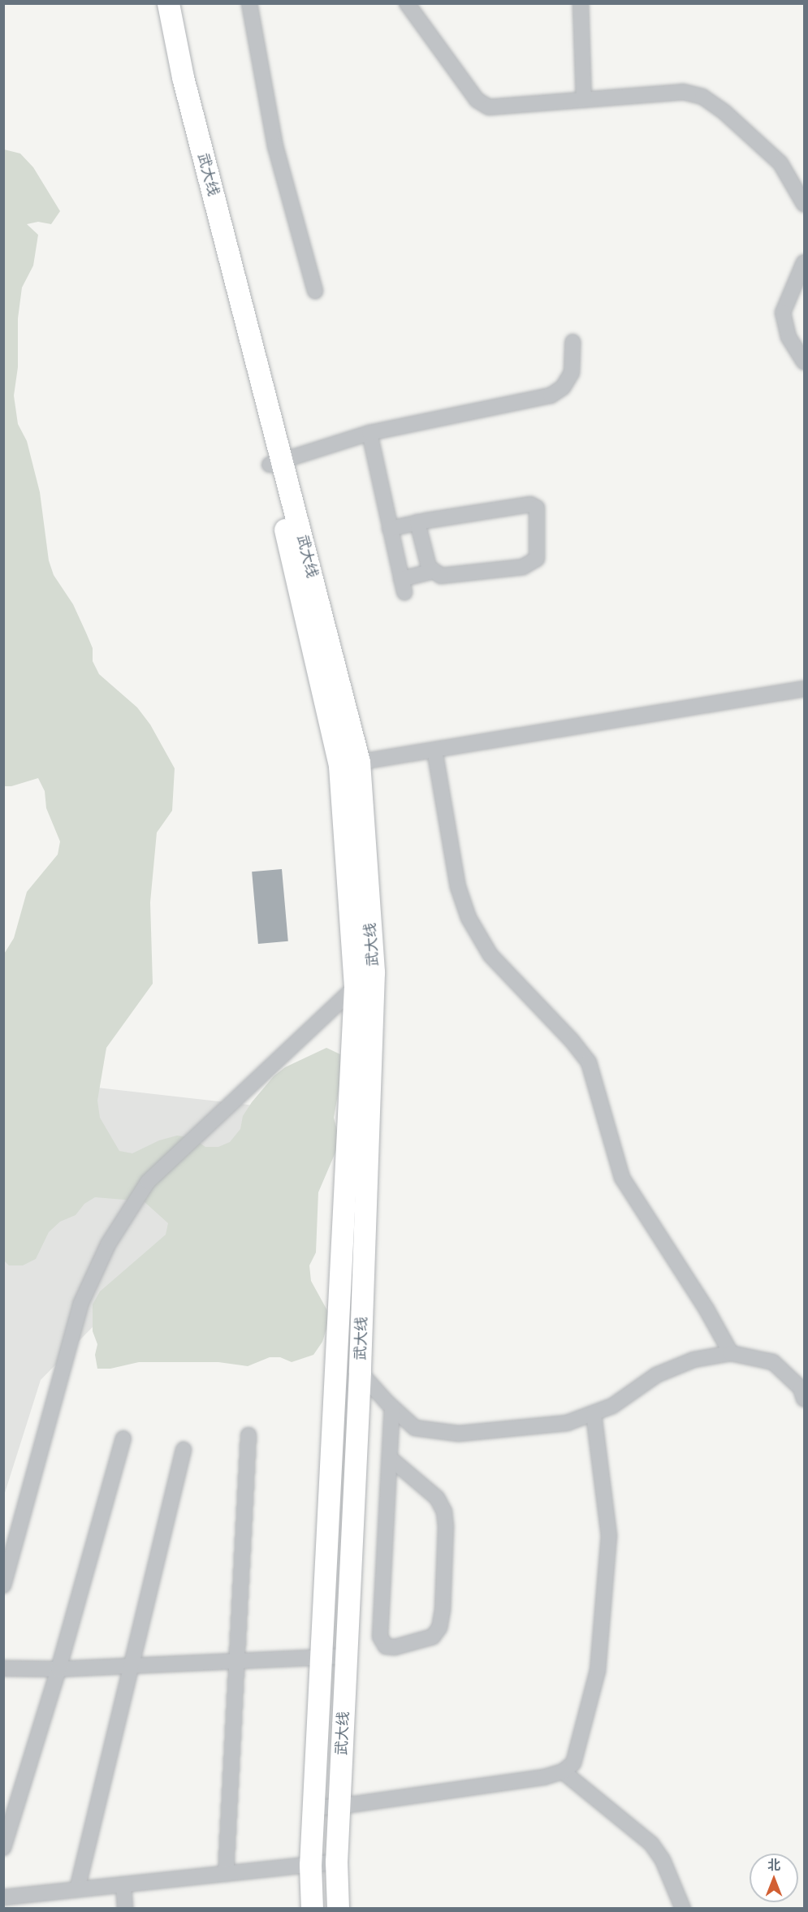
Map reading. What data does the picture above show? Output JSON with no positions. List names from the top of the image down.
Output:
{
  "streets": {
    "highway": ["武大线"]
  },
  "north": "top"
}
